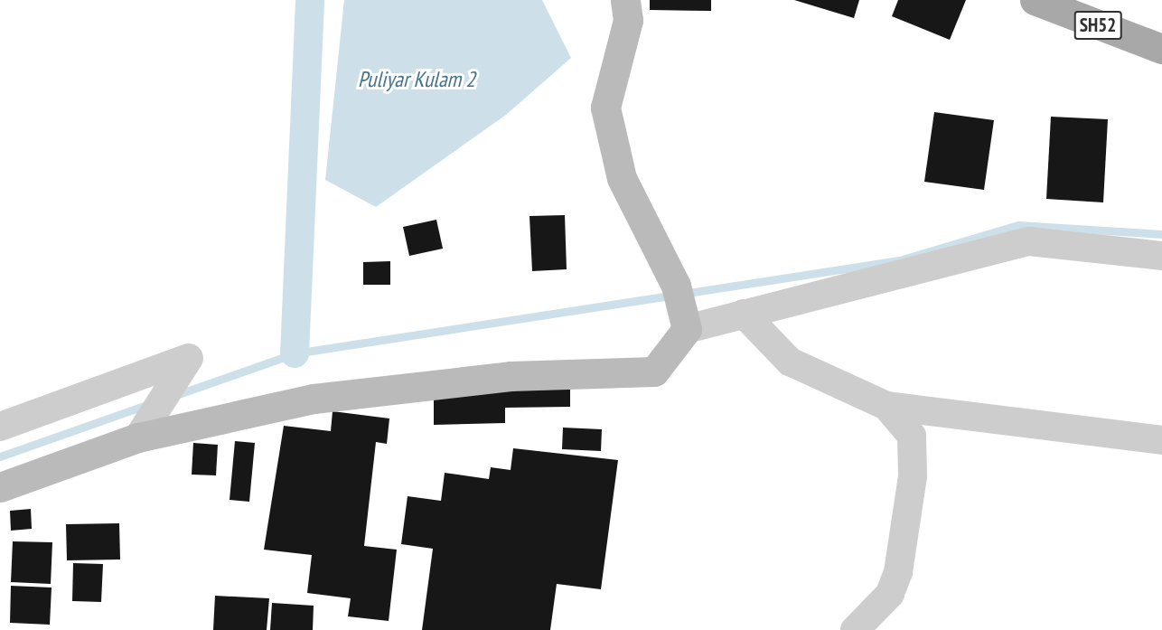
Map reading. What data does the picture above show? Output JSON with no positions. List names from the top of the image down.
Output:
{
  "streets": {
    "main road": ["SH52"]
  },
  "water": ["Puliyar Kulam 2"]
}
